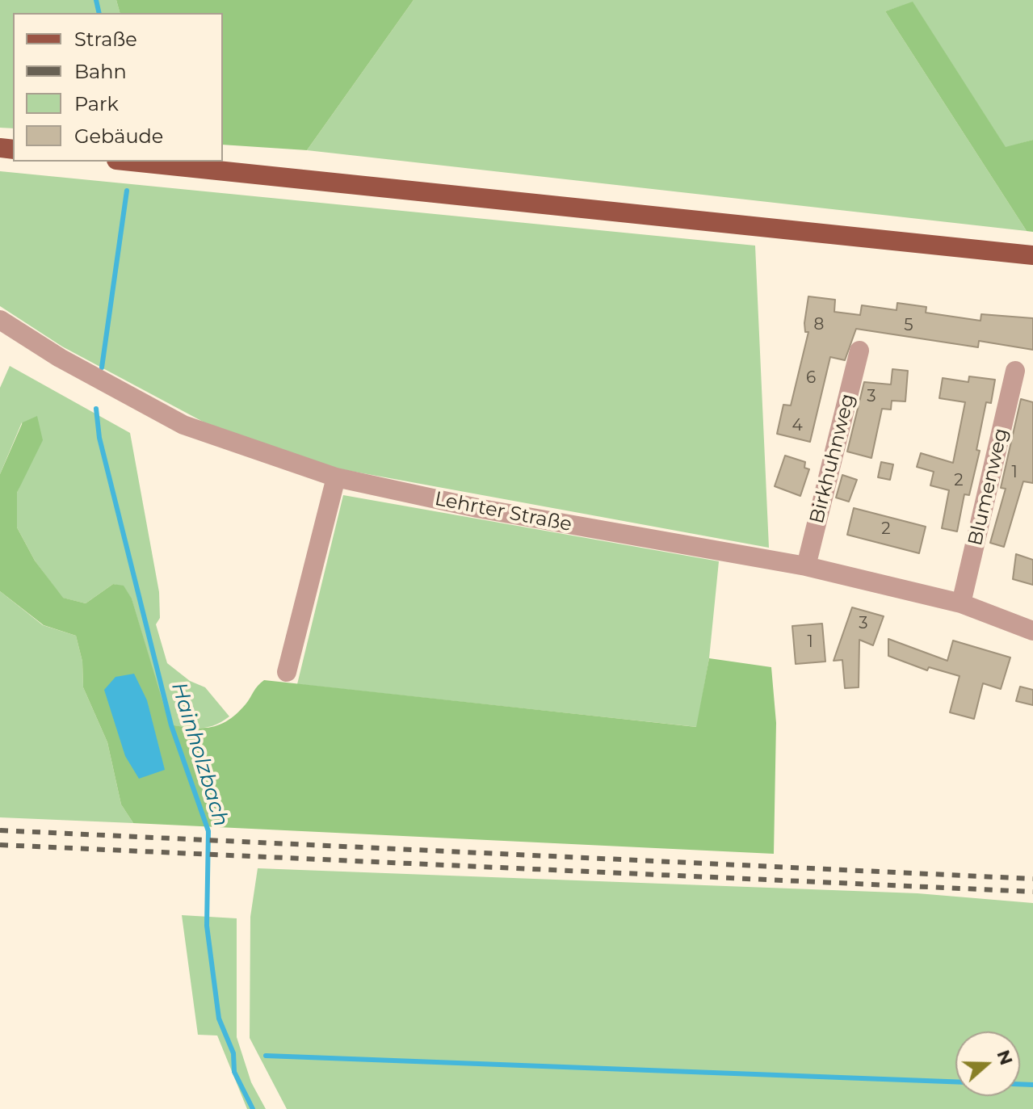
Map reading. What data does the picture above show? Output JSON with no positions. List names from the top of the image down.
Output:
{
  "streets": {
    "street": ["Birkhuhnweg", "Blumenweg", "Lehrter Straße"]
  },
  "crossings": [
    ["Birkhuhnweg", "Lehrter Straße"],
    ["Blumenweg", "Lehrter Straße"]
  ],
  "water": ["Hainholzbach"],
  "house_numbers": [
    "8",
    "5",
    "6",
    "3",
    "4",
    "1",
    "2",
    "2",
    "3",
    "1"
  ],
  "legend": [
    "Straße",
    "Bahn",
    "Park",
    "Gebäude"
  ],
  "north": "right"
}
